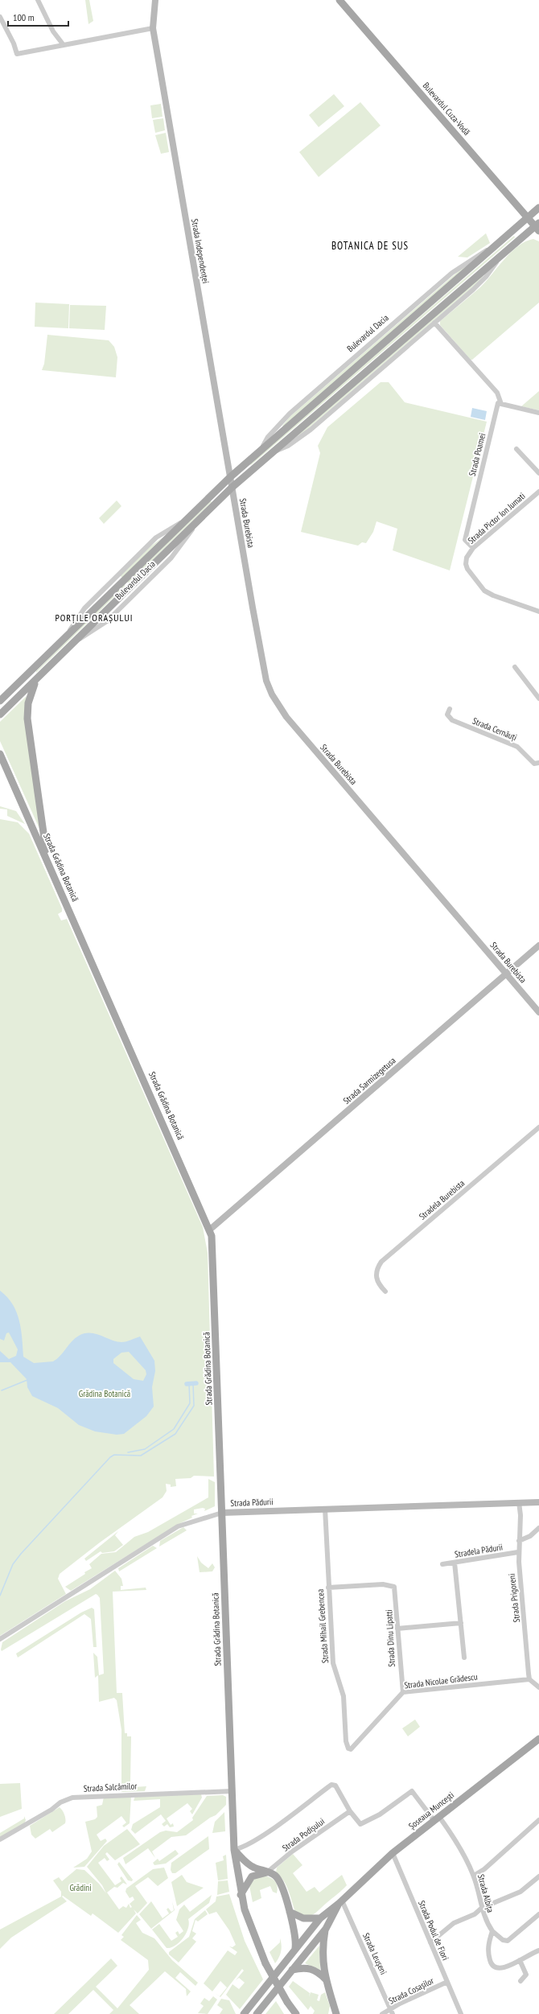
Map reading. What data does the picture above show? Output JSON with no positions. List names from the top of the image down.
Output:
{
  "streets": {
    "main road": [
      "Bulevardul Cuza-Vodă",
      "Strada Independenței",
      "Bulevardul Dacia",
      "Strada Burebista",
      "Strada Grădina Botanică",
      "Strada Sarmizegetusa",
      "Strada Pădurii",
      "Șoseaua Muncești"
    ],
    "street": [
      "Strada Poamei",
      "Strada Pictor Ion Jumati",
      "Strada Cernăuți",
      "Stradela Burebista",
      "Stradela Pădurii",
      "Strada Prigoreni",
      "Strada Mihail Grebencea",
      "Strada Dinu Lipatti",
      "Strada Nicolae Grădescu",
      "Strada Salcâmilor",
      "Strada Podișului",
      "Strada Albița",
      "Strada Podul de Flori",
      "Strada Leușeni",
      "Strada Cosașilor"
    ]
  },
  "crossings": [
    ["Bulevardul Cuza-Vodă", "Bulevardul Dacia"],
    ["Strada Independenței", "Bulevardul Dacia"],
    ["Strada Independenței", "Strada Burebista"],
    ["Bulevardul Dacia", "Strada Burebista"],
    ["Strada Poamei", "Strada Pictor Ion Jumati"],
    ["Strada Burebista", "Strada Sarmizegetusa"],
    ["Strada Grădina Botanică", "Strada Sarmizegetusa"],
    ["Strada Grădina Botanică", "Strada Pădurii"],
    ["Strada Grădina Botanică", "Strada Salcâmilor"],
    ["Strada Pădurii", "Strada Prigoreni"],
    ["Strada Pădurii", "Strada Mihail Grebencea"],
    ["Stradela Pădurii", "Strada Prigoreni"],
    ["Strada Prigoreni", "Strada Nicolae Grădescu"],
    ["Strada Mihail Grebencea", "Strada Dinu Lipatti"],
    ["Strada Mihail Grebencea", "Strada Nicolae Grădescu"],
    ["Strada Dinu Lipatti", "Strada Nicolae Grădescu"],
    ["Șoseaua Muncești", "Strada Albița"],
    ["Șoseaua Muncești", "Strada Podul de Flori"],
    ["Șoseaua Muncești", "Strada Leușeni"],
    ["Strada Podișului", "Strada Albița"],
    ["Strada Podul de Flori", "Strada Cosașilor"],
    ["Strada Leușeni", "Strada Cosașilor"]
  ],
  "districts": ["BOTANICA DE SUS", "PORȚILE ORAȘULUI"],
  "parks": ["Grădina Botanică", "Grădini"],
  "scale_bar": "100 m"
}
